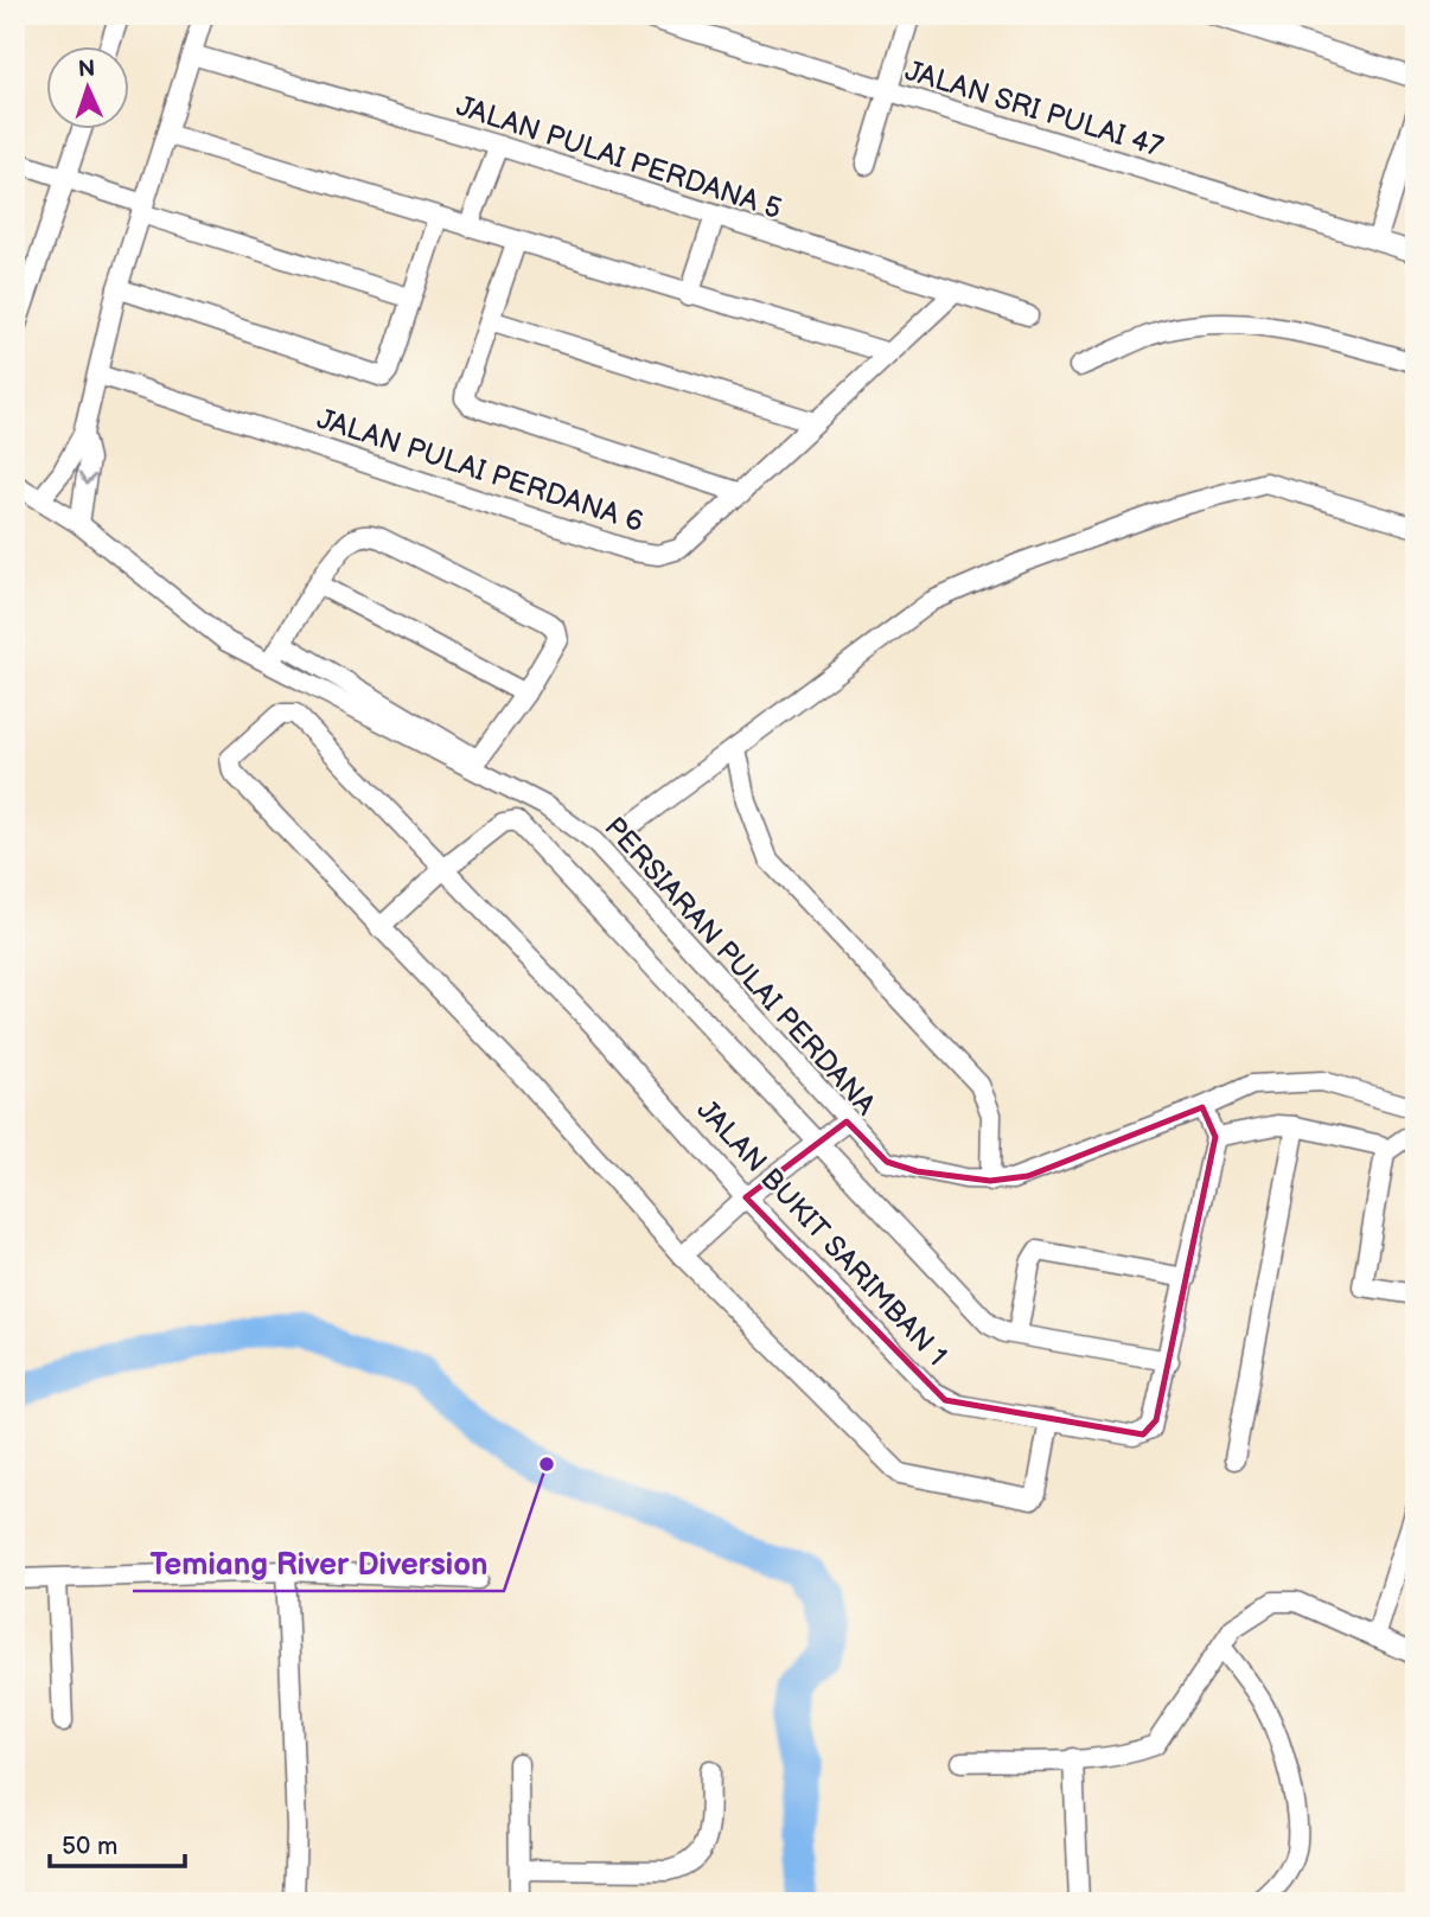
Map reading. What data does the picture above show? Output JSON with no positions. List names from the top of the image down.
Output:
{
  "streets": {
    "street": [
      "JALAN SRI PULAI 47",
      "JALAN PULAI PERDANA 5",
      "JALAN PULAI PERDANA 6",
      "PERSIARAN PULAI PERDANA",
      "JALAN BUKIT SARIMBAN 1"
    ]
  },
  "crossings": [
    ["JALAN PULAI PERDANA 5", "JALAN PULAI PERDANA 6"]
  ],
  "places": ["Temiang River Diversion"],
  "scale_bar": "50 m",
  "north": "top"
}
